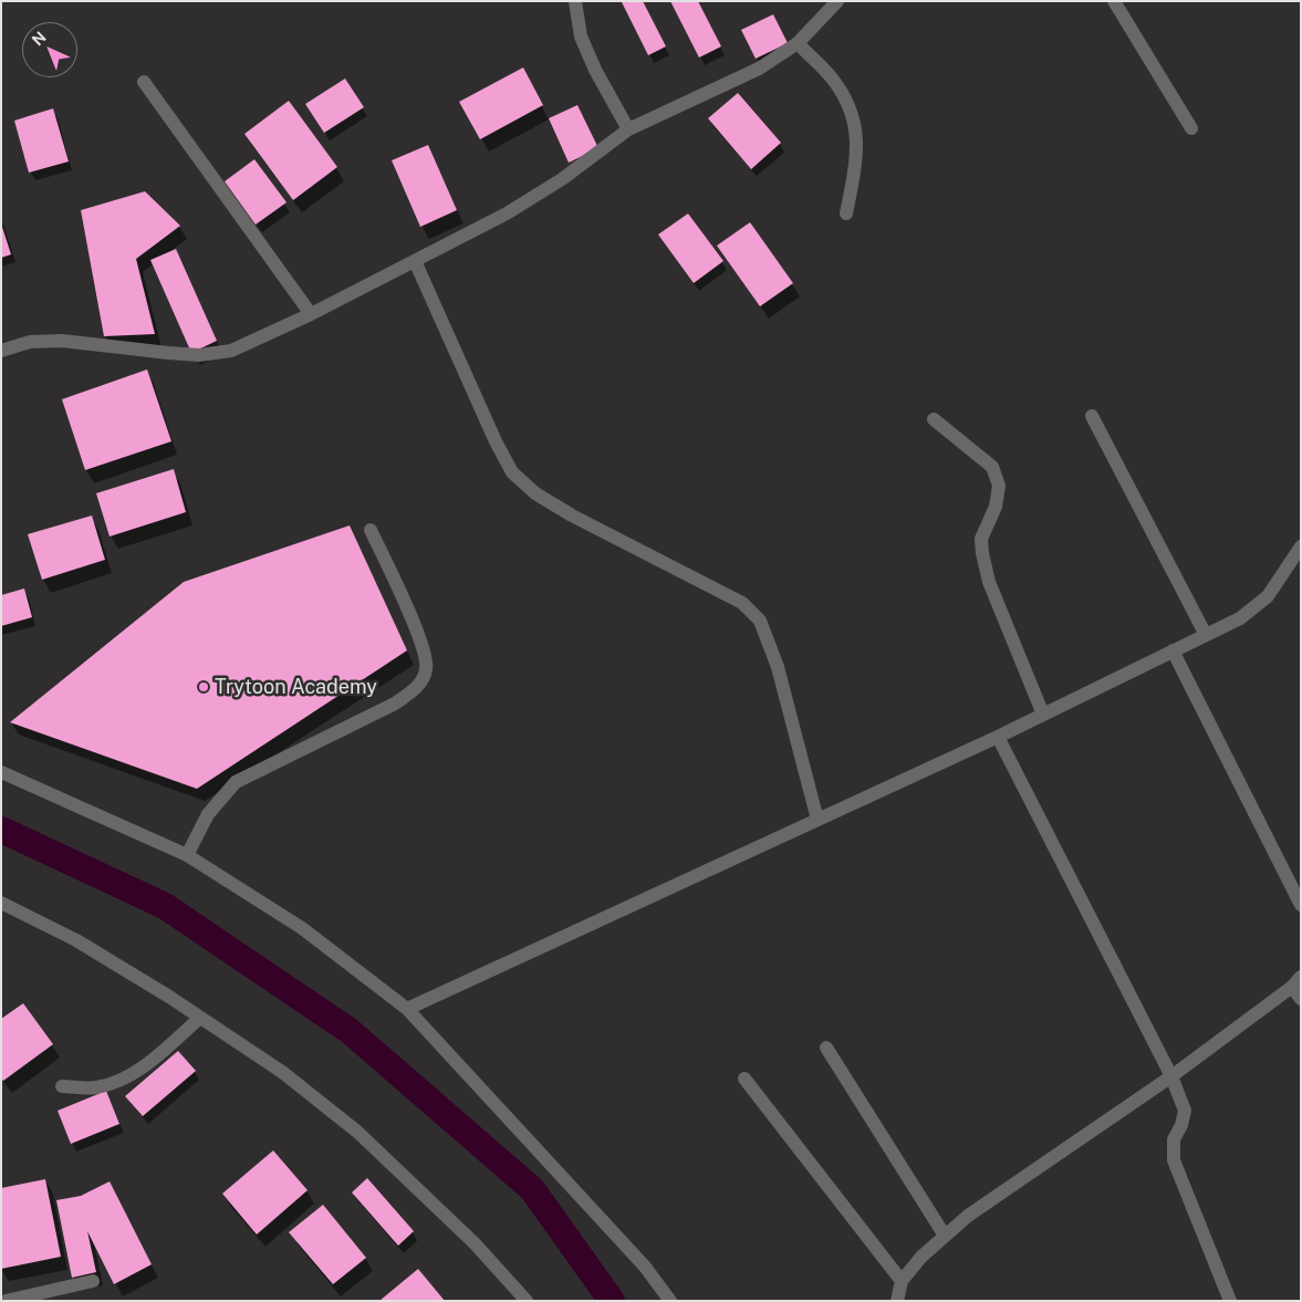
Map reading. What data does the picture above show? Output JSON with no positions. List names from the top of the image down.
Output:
{
  "places": ["Trytoon Academy"],
  "north": "top left"
}
